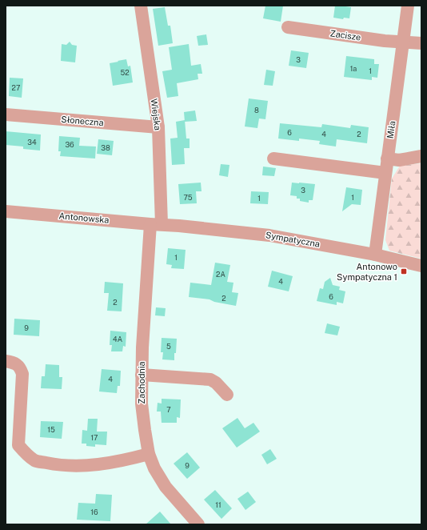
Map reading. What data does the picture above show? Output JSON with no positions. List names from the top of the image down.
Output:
{
  "streets": {
    "street": [
      "Zacisze",
      "Wiejska",
      "Słoneczna",
      "Miła",
      "Antonowska",
      "Sympatyczna",
      "Zachodnia"
    ]
  },
  "crossings": [
    ["Zacisze", "Miła"],
    ["Wiejska", "Słoneczna"],
    ["Wiejska", "Antonowska"],
    ["Wiejska", "Sympatyczna"],
    ["Wiejska", "Zachodnia"],
    ["Miła", "Sympatyczna"],
    ["Antonowska", "Sympatyczna"],
    ["Antonowska", "Zachodnia"],
    ["Sympatyczna", "Zachodnia"]
  ],
  "places": {
    "transit": ["Antonowo Sympatyczna 1"]
  },
  "house_numbers": [
    "3",
    "1a",
    "1",
    "52",
    "27",
    "8",
    "6",
    "4",
    "2",
    "34",
    "36",
    "38",
    "3",
    "75",
    "1",
    "1",
    "1",
    "2A",
    "4",
    "6",
    "2",
    "2",
    "9",
    "4A",
    "5",
    "4",
    "7",
    "15",
    "17",
    "9",
    "11",
    "16"
  ]
}
